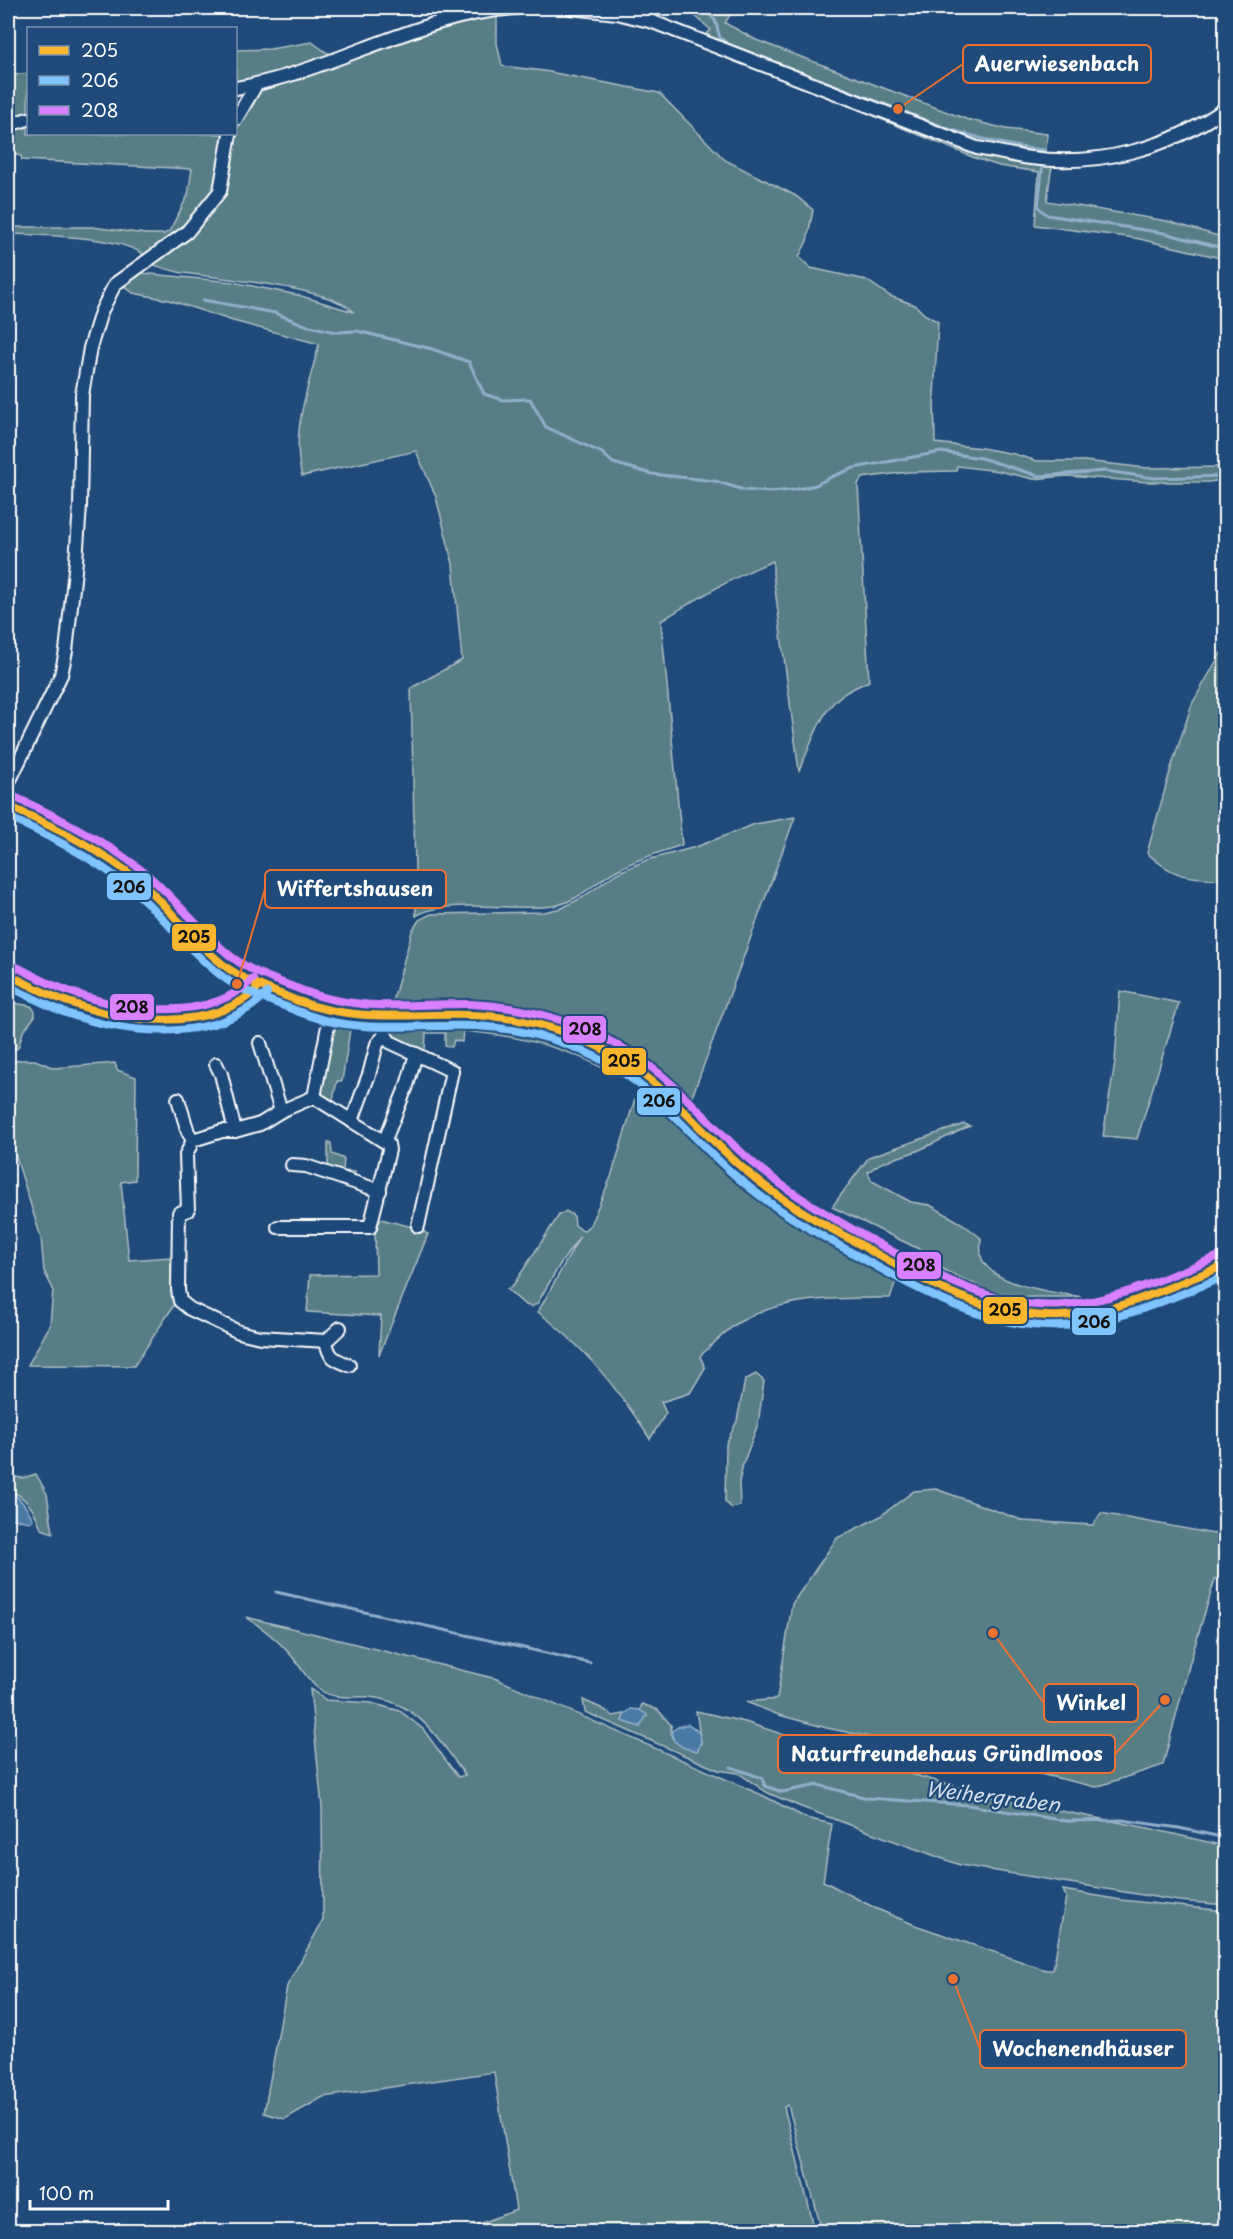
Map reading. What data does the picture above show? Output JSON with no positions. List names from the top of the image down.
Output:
{
  "water": ["Weihergraben"],
  "places": [
    "Auerwiesenbach",
    "Wiffertshausen",
    "Winkel",
    "Naturfreundehaus Gründlmoos",
    "Wochenendhäuser"
  ],
  "lines": ["transit line 208", "transit line 205", "transit line 206"],
  "legend": ["205", "206", "208"],
  "scale_bar": "100 m"
}
